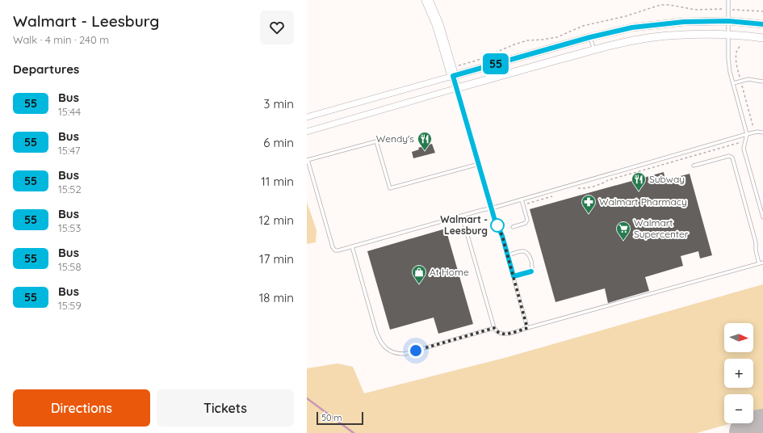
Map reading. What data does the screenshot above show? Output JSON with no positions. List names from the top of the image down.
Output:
{
  "places": {
    "restaurant": ["Wendy's", "Subway"],
    "pharmacy": ["Walmart Pharmacy"],
    "other": ["Walmart - Leesburg"],
    "supermarket": ["Walmart Supercenter"],
    "shop": ["At Home"]
  },
  "lines": ["bus line 55"],
  "scale_bar": "50 m",
  "north": "right",
  "page": {
    "heading": [
      ["Walmart - Leesburg", "Walk · 4 min · 240 m"],
      "Departures"
    ],
    "on_map": "55",
    "list": [
      {
        "mark": "55",
        "name": "Bus",
        "note": "15:44",
        "value": "3 min"
      },
      {
        "mark": "55",
        "name": "Bus",
        "note": "15:47",
        "value": "6 min"
      },
      {
        "mark": "55",
        "name": "Bus",
        "note": "15:52",
        "value": "11 min"
      },
      {
        "mark": "55",
        "name": "Bus",
        "note": "15:53",
        "value": "12 min"
      },
      {
        "mark": "55",
        "name": "Bus",
        "note": "15:58",
        "value": "17 min"
      },
      {
        "mark": "55",
        "name": "Bus",
        "note": "15:59",
        "value": "18 min"
      }
    ],
    "map_buttons": ["+", "−"],
    "buttons": ["Directions", "Tickets"],
    "scale": "50 m"
  }
}
